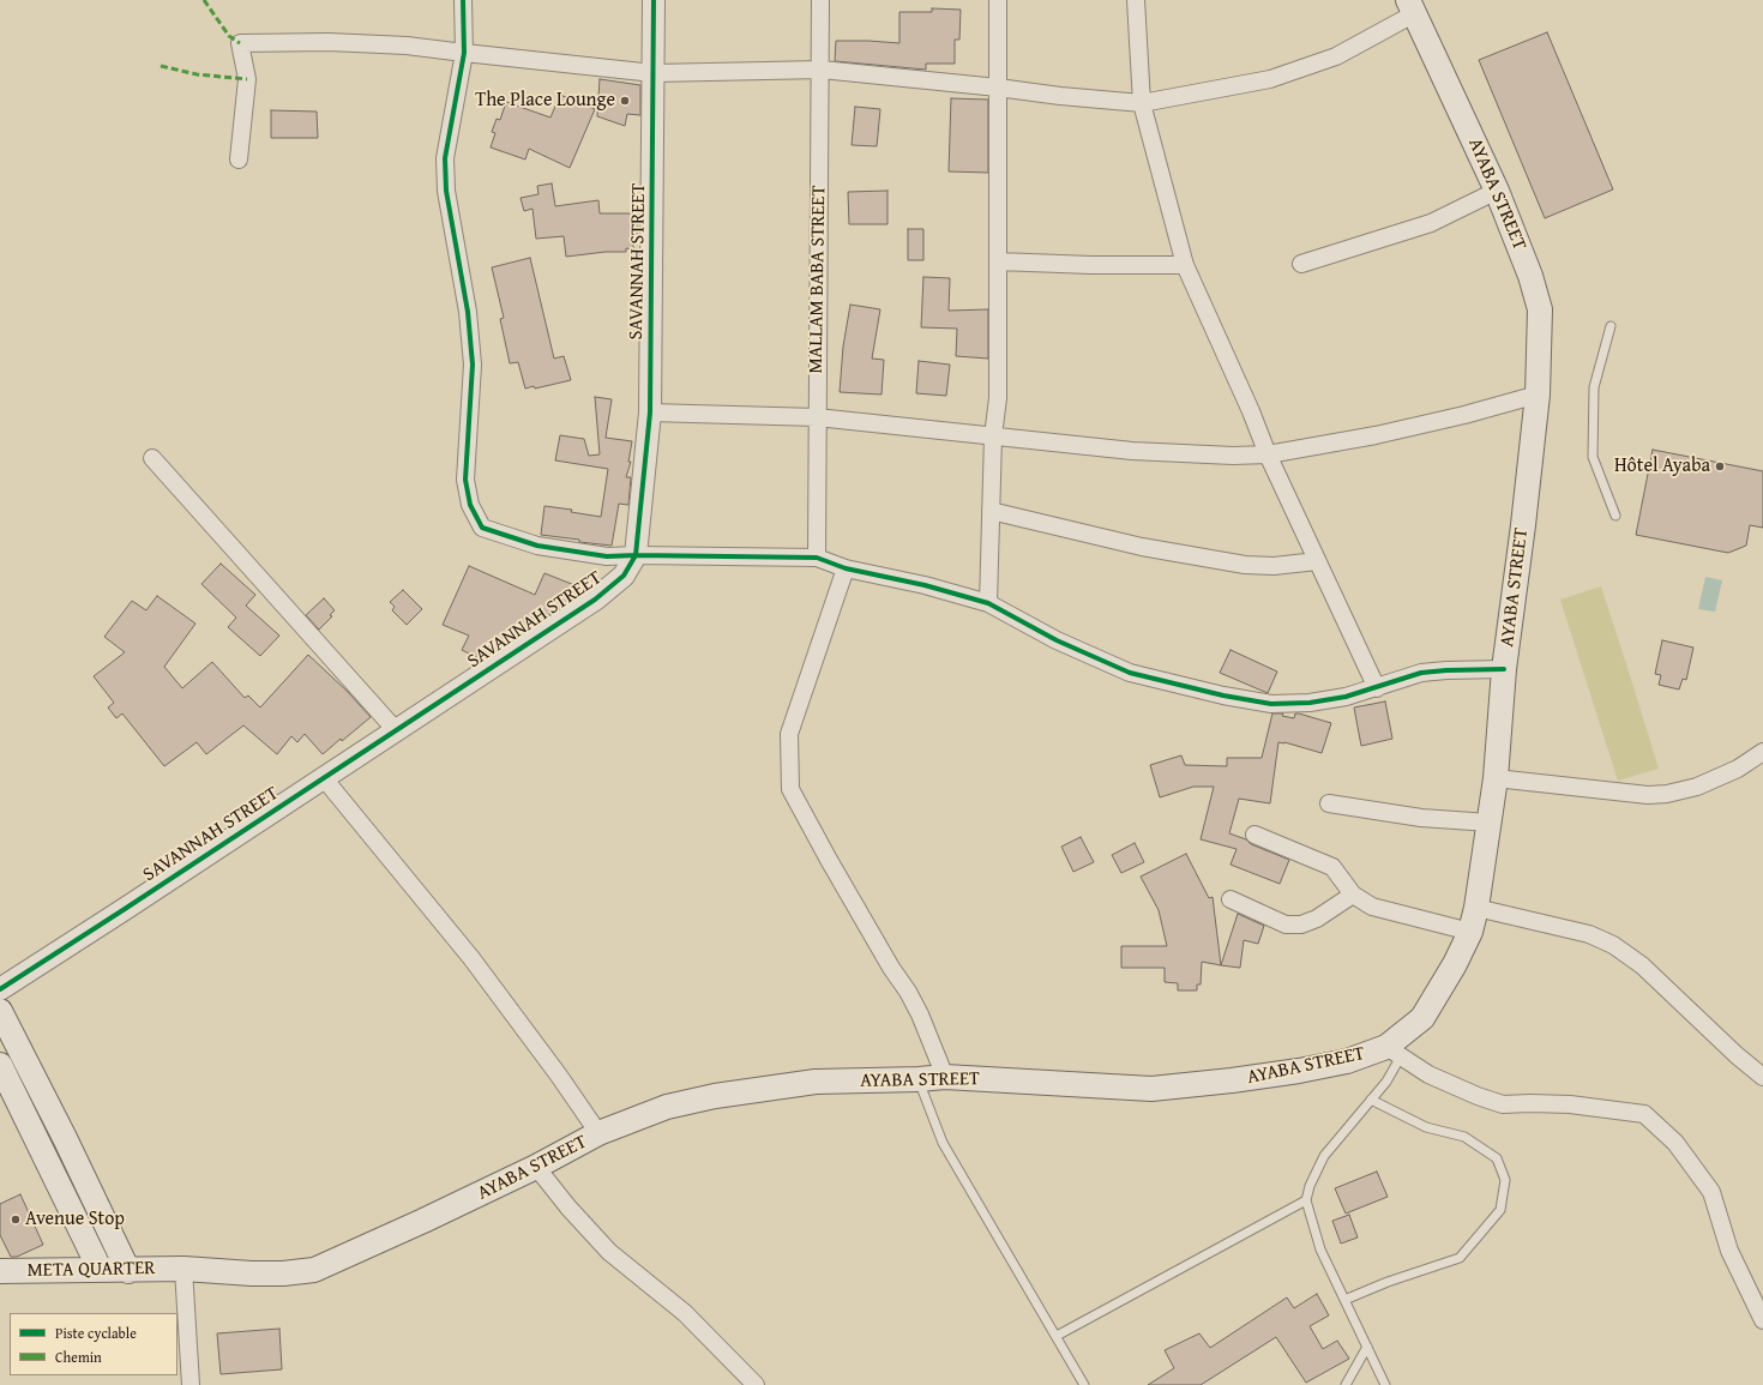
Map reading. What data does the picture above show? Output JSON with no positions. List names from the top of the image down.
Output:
{
  "streets": {
    "main road": ["AYABA STREET", "META QUARTER"],
    "street": ["SAVANNAH STREET", "MALLAM BABA STREET"]
  },
  "crossings": [
    ["AYABA STREET", "META QUARTER"]
  ],
  "places": ["The Place Lounge", "Hôtel Ayaba", "Avenue Stop"],
  "legend": ["Piste cyclable", "Chemin"]
}
